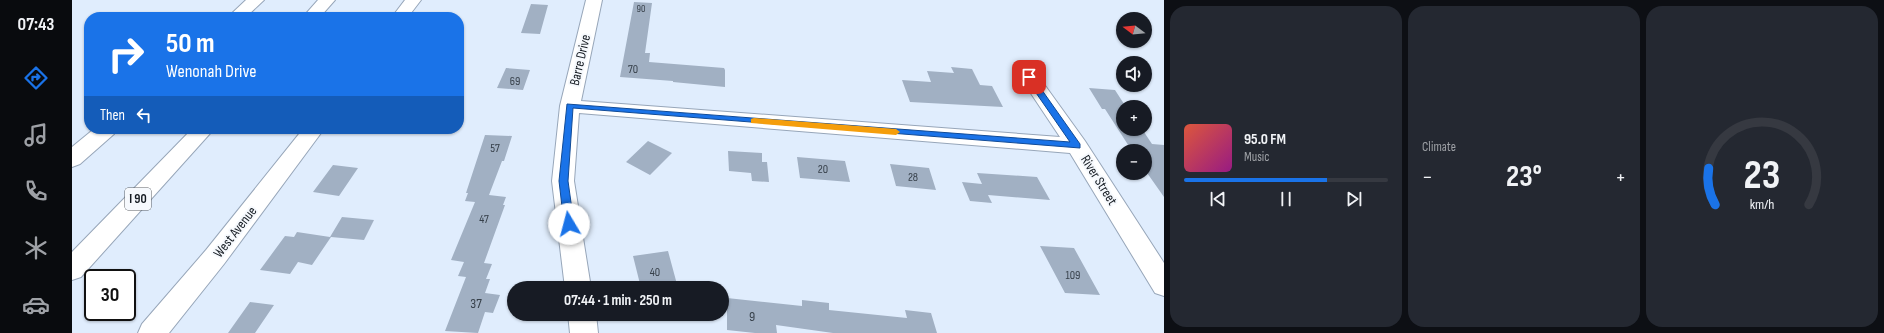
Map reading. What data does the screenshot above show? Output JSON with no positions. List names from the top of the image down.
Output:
{
  "streets": {
    "main road": [
      "Barre Drive",
      "River Street",
      "I 90",
      "West Avenue"
    ]
  },
  "house_numbers": [
    "90",
    "70",
    "69",
    "57",
    "20",
    "28",
    "47",
    "40",
    "109",
    "37",
    "9"
  ],
  "north": "left",
  "page": {
    "tabs": "07:43",
    "tile": "Climate",
    "map_buttons": ["+", "−"],
    "turn": ["50 m", "Wenonah Drive"],
    "then": "Then",
    "song": ["95.0 FM", "Music"],
    "heat": ["−", "23°", "+"],
    "limit": "30",
    "trip": "07:44 · 1 min · 250 m",
    "gauge": ["23", "km/h"]
  }
}
